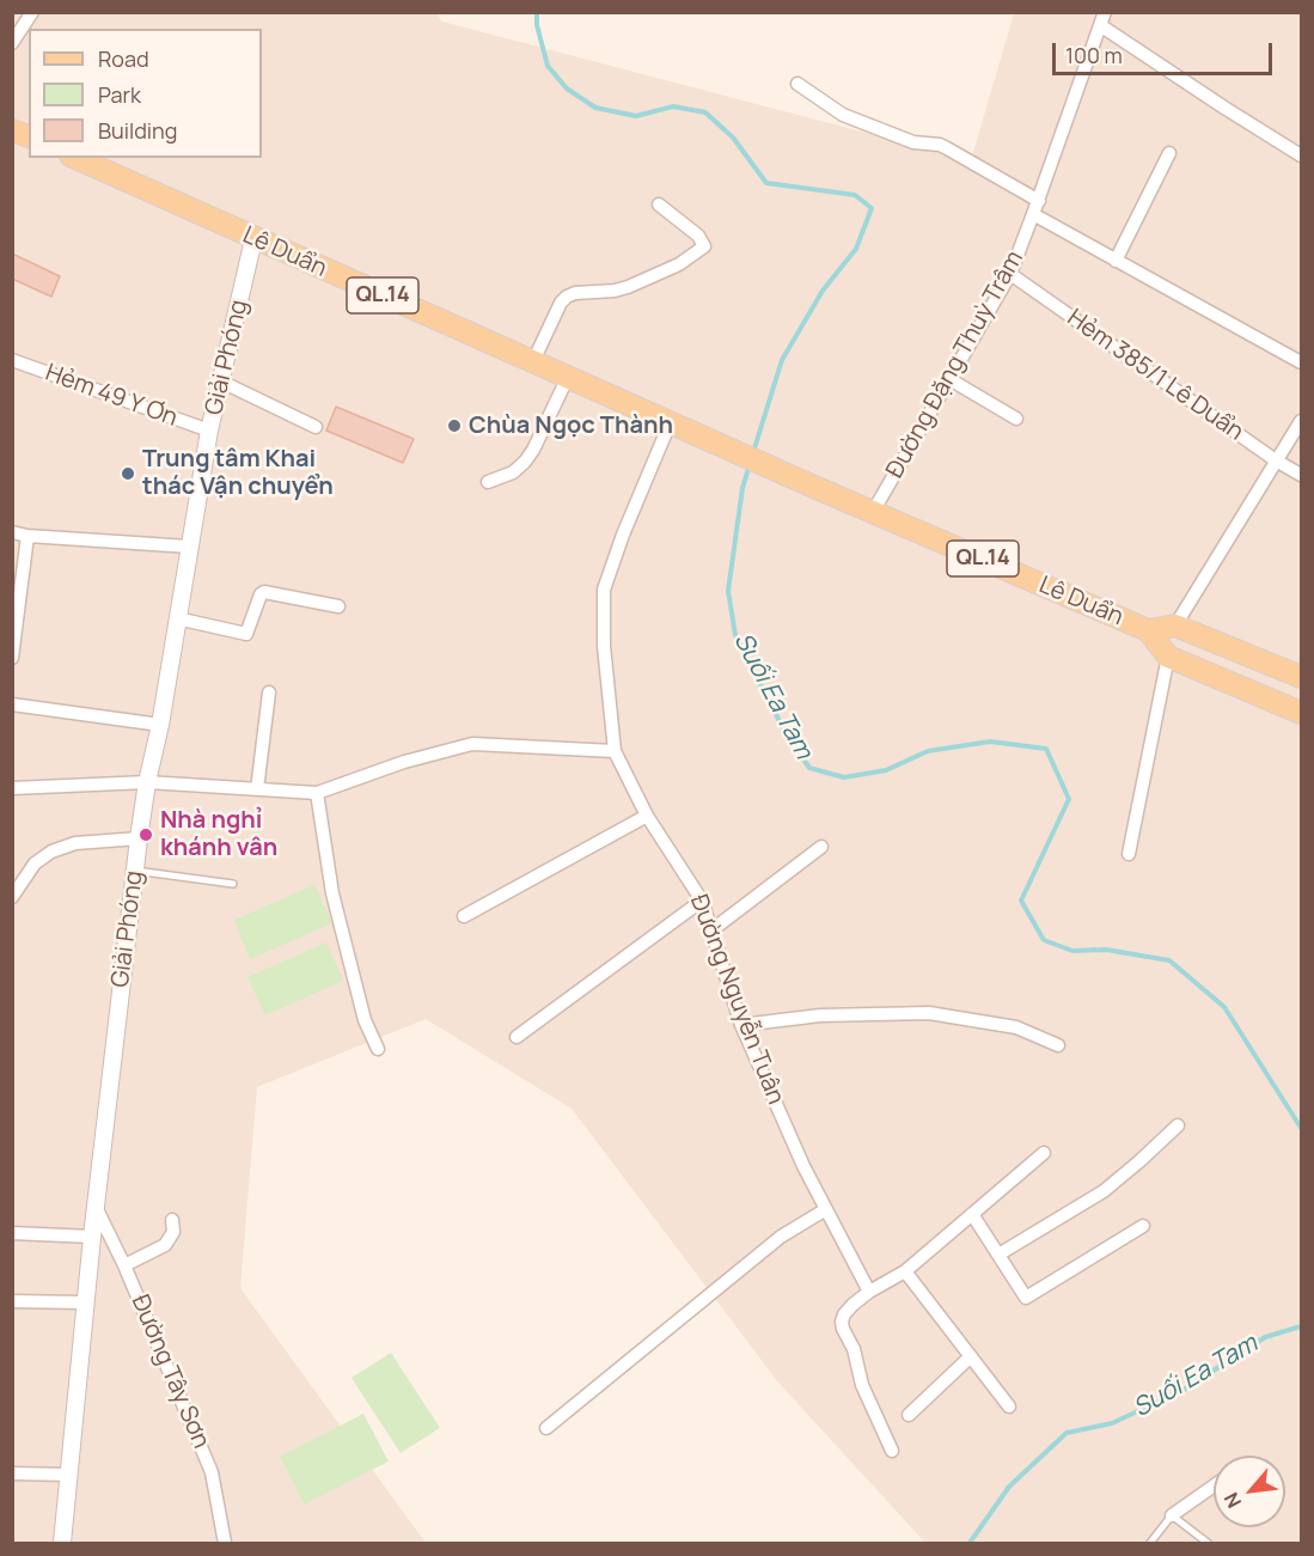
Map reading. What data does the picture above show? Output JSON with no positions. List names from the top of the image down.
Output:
{
  "streets": {
    "main road": ["Lê Duẩn", "QL.14"],
    "street": [
      "Giải Phóng",
      "Đường Đặng Thuỳ Trâm",
      "Hẻm 385/1 Lê Duẩn",
      "Hẻm 49 Y Ơn",
      "Đường Nguyễn Tuân",
      "Đường Tây Sơn"
    ]
  },
  "crossings": [
    ["Lê Duẩn", "Giải Phóng"],
    ["Lê Duẩn", "Đường Đặng Thuỳ Trâm"],
    ["Lê Duẩn", "Đường Nguyễn Tuân"],
    ["Giải Phóng", "Hẻm 49 Y Ơn"],
    ["Giải Phóng", "Đường Tây Sơn"],
    ["Đường Đặng Thuỳ Trâm", "Hẻm 385/1 Lê Duẩn"]
  ],
  "water": ["Suối Ea Tam"],
  "places": ["Chùa Ngọc Thành", "Trung tâm Khai thác Vận chuyển", "Nhà nghỉ khánh vân"],
  "legend": ["Road", "Park", "Building"],
  "scale_bar": "100 m",
  "north": "bottom left"
}
